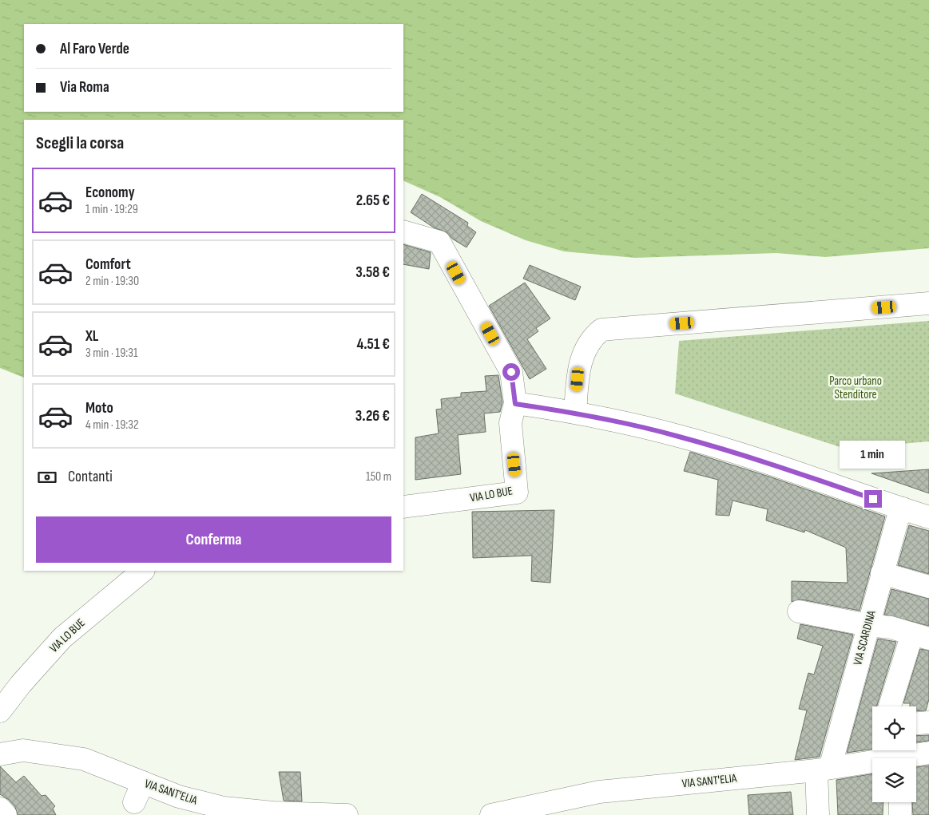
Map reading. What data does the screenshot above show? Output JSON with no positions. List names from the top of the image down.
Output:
{
  "streets": {
    "street": ["VIA LO BUE", "VIA SCARDINA", "VIA SANT'ELIA"]
  },
  "crossings": [
    ["VIA SCARDINA", "VIA SANT'ELIA"]
  ],
  "parks": ["Parco urbano Stenditore"],
  "page": {
    "banner": ["Al Faro Verde", "Via Roma"],
    "heading": "Scegli la corsa",
    "list": [
      {
        "name": "Economy",
        "note": "1 min · 19:29",
        "value": "2.65 €"
      },
      {
        "name": "Comfort",
        "note": "2 min · 19:30",
        "value": "3.58 €"
      },
      {
        "name": "XL",
        "note": "3 min · 19:31",
        "value": "4.51 €"
      },
      {
        "name": "Moto",
        "note": "4 min · 19:32",
        "value": "3.26 €"
      }
    ],
    "bubble": "1 min",
    "pay": ["Contanti", "150 m"],
    "buttons": "Conferma"
  }
}
